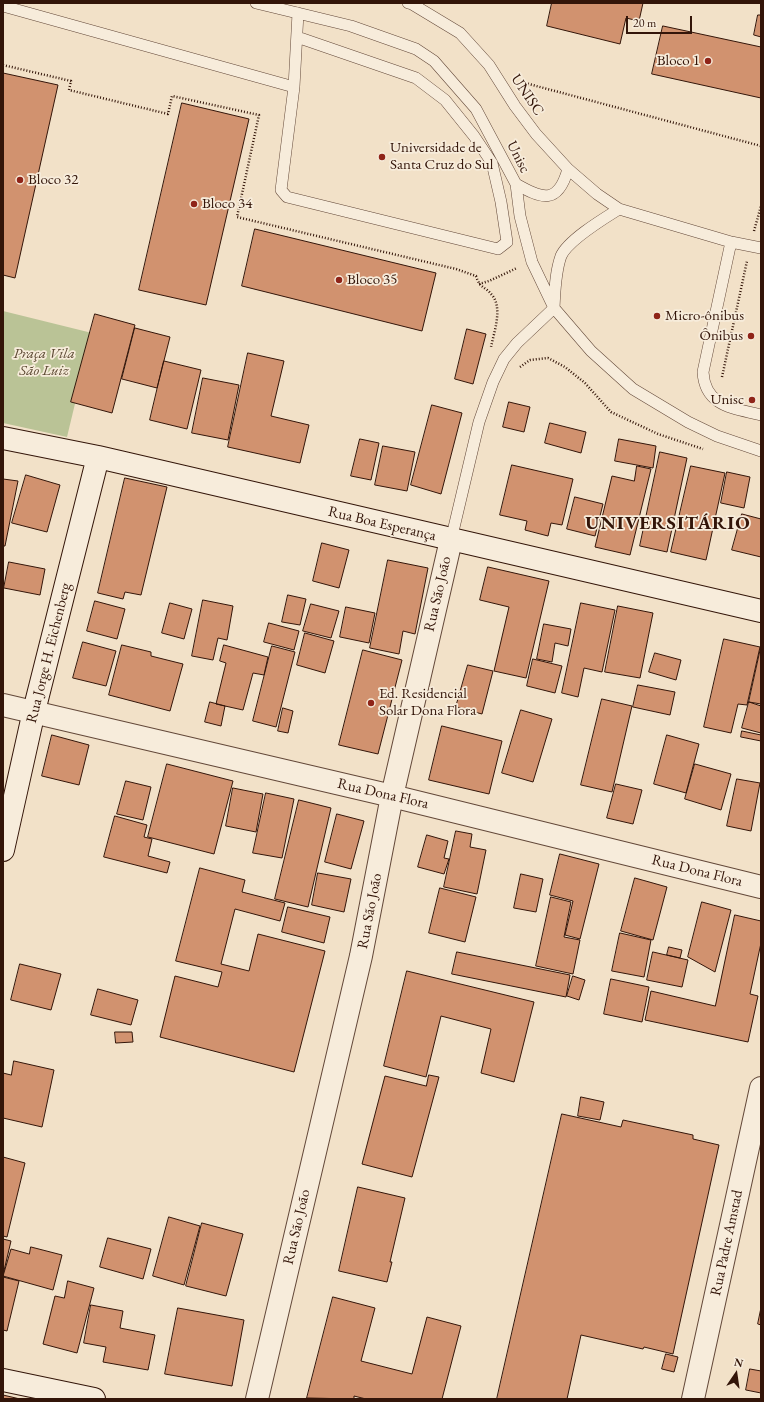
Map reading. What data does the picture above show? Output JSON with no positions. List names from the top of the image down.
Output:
{
  "streets": {
    "street": [
      "Rua Boa Esperança",
      "Rua São João",
      "Rua Jorge H. Eichenberg",
      "Rua Dona Flora",
      "Rua Padre Amstad"
    ],
    "lane": ["UNISC", "Unisc"]
  },
  "crossings": [
    ["Unisc", "Rua São João"],
    ["Rua Boa Esperança", "Rua São João"],
    ["Rua Boa Esperança", "Rua Jorge H. Eichenberg"],
    ["Rua São João", "Rua Dona Flora"],
    ["Rua Jorge H. Eichenberg", "Rua Dona Flora"]
  ],
  "districts": ["UNIVERSITÁRIO"],
  "parks": ["Praça Vila São Luiz"],
  "places": [
    "Bloco 1",
    "Universidade de Santa Cruz do Sul",
    "Bloco 32",
    "Bloco 34",
    "Bloco 35",
    "Micro-ônibus",
    "Ônibus",
    "Unisc",
    "Ed. Residencial Solar Dona Flora"
  ],
  "scale_bar": "20 m",
  "north": "top"
}
